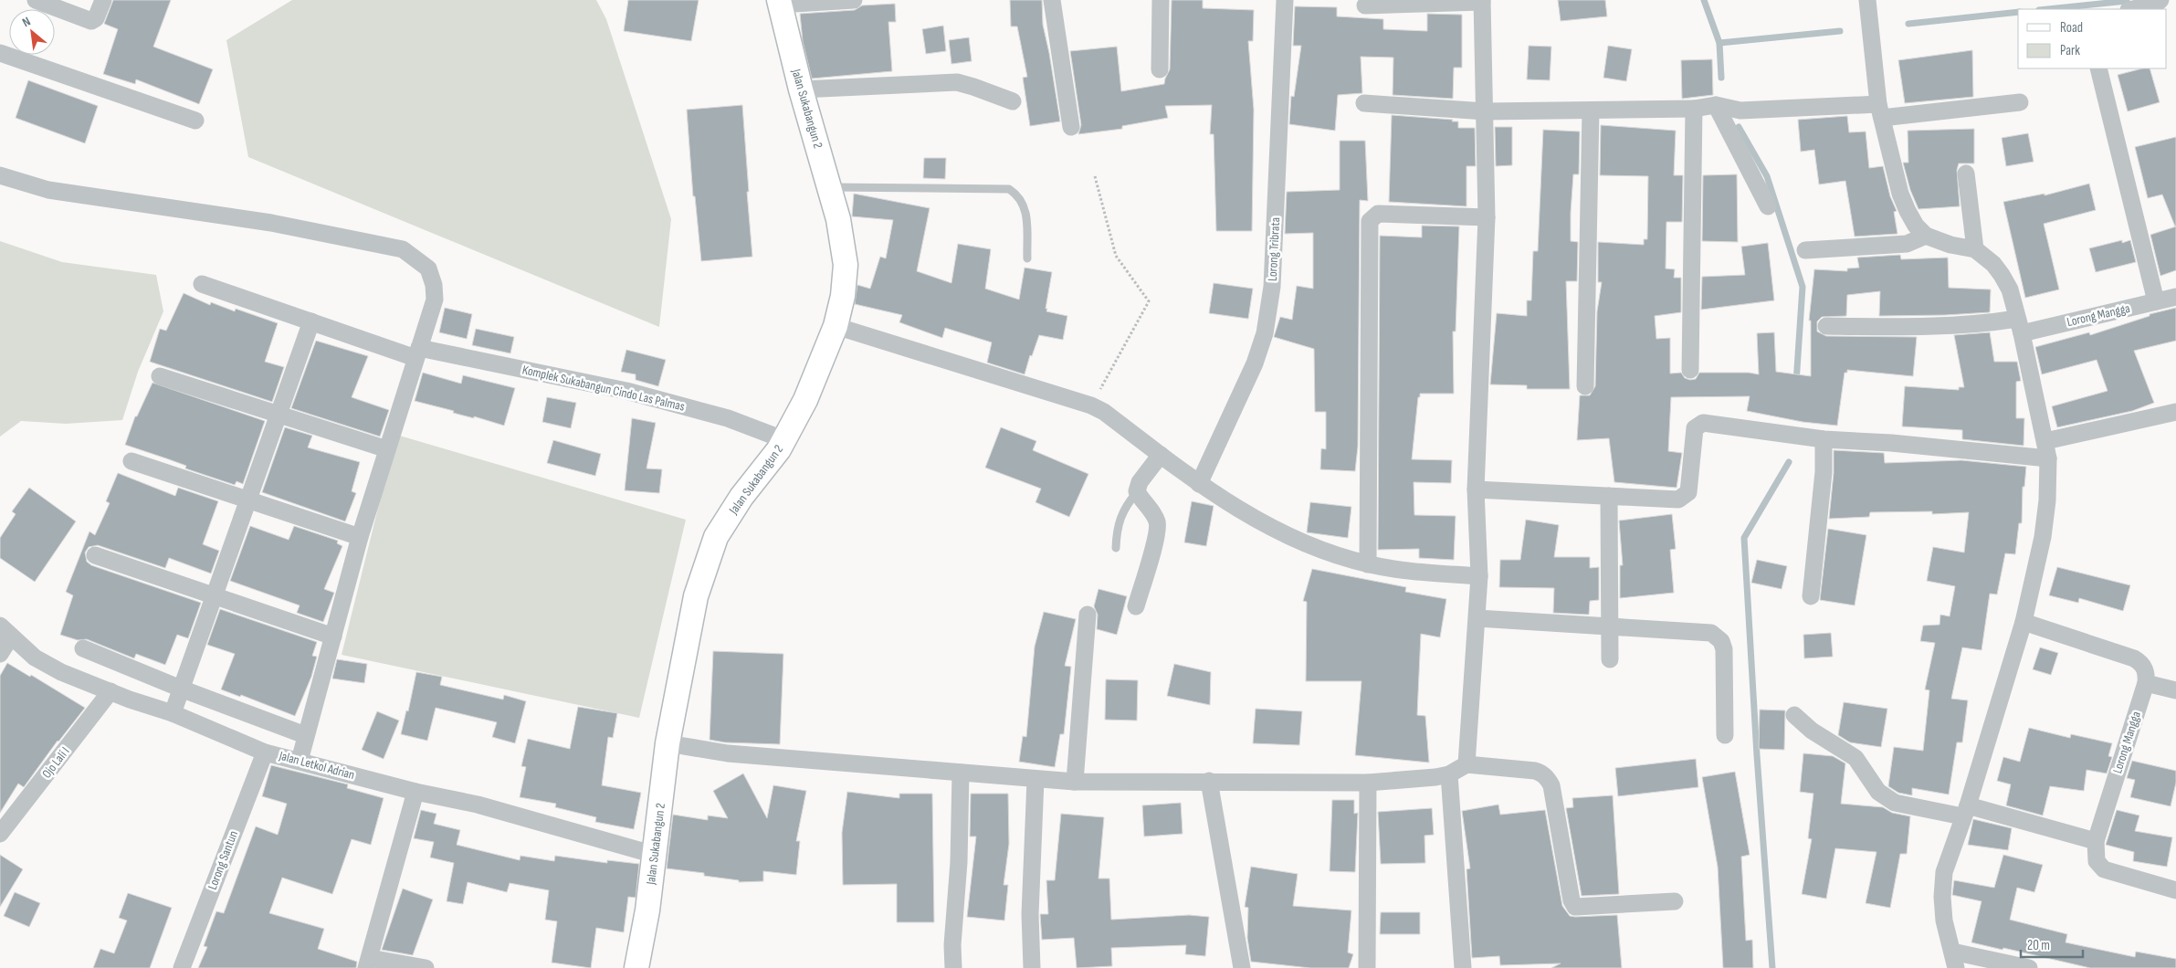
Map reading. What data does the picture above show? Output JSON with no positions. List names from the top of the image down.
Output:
{
  "streets": {
    "street": [
      "Jalan Sukabangun 2",
      "Lorong Tribrata",
      "Lorong Mangga",
      "Komplek Sukabangun Cindo Las Palmas",
      "Ojo Lali I",
      "Jalan Letkol Adrian",
      "Lorong Santun"
    ]
  },
  "crossings": [
    ["Jalan Sukabangun 2", "Komplek Sukabangun Cindo Las Palmas"],
    ["Jalan Sukabangun 2", "Jalan Letkol Adrian"],
    ["Ojo Lali I", "Jalan Letkol Adrian"],
    ["Jalan Letkol Adrian", "Lorong Santun"]
  ],
  "legend": ["Road", "Park"],
  "scale_bar": "20 m",
  "north": "top left"
}
